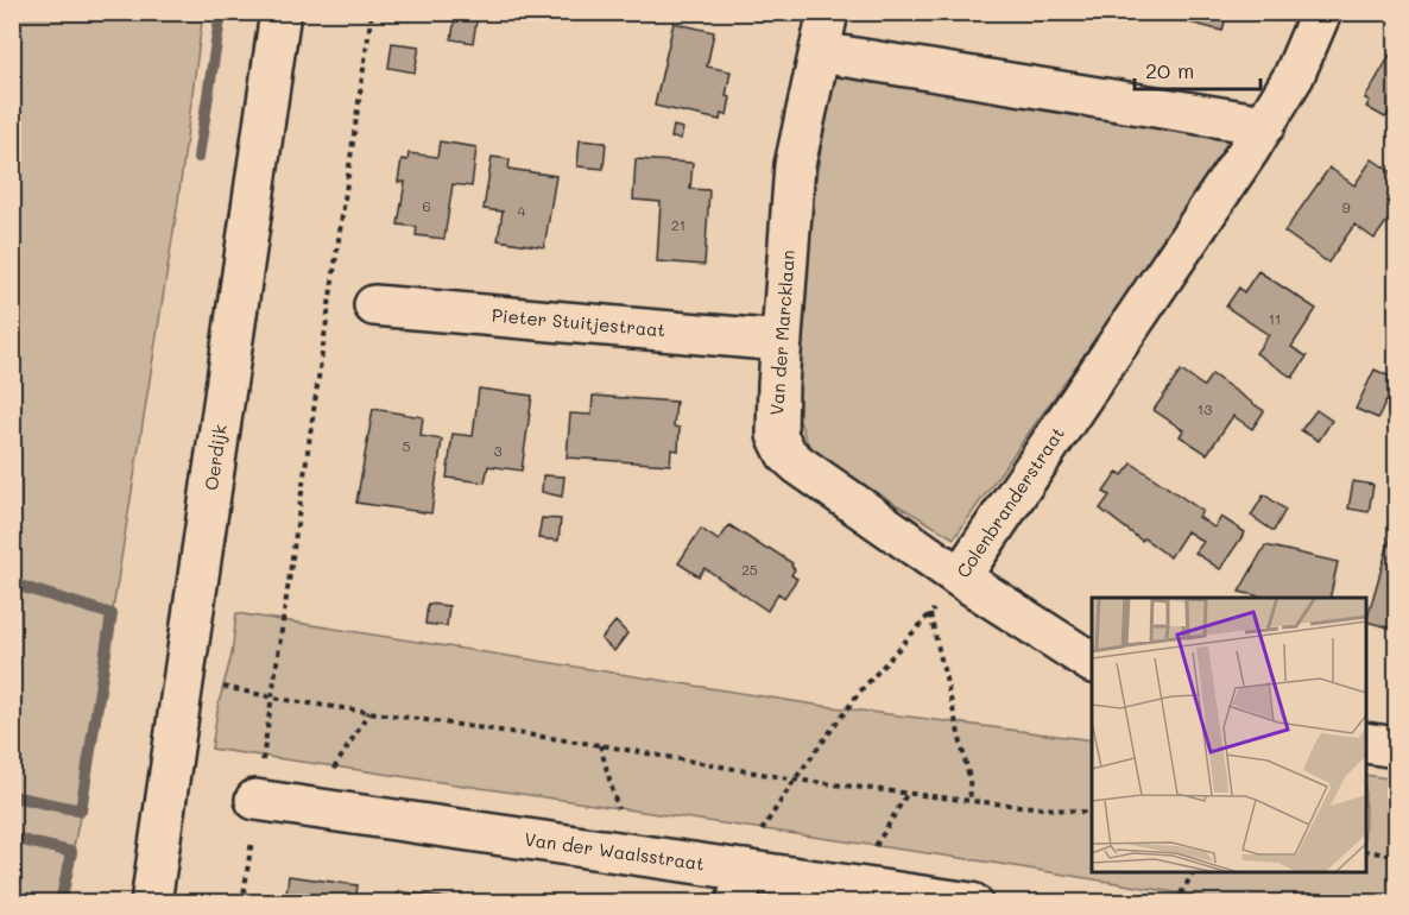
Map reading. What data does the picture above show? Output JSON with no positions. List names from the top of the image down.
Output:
{
  "streets": {
    "street": [
      "Pieter Stuitjestraat",
      "Van der Marcklaan",
      "Oerdijk",
      "Colenbranderstraat",
      "Van der Waalsstraat"
    ]
  },
  "crossings": [
    ["Pieter Stuitjestraat", "Van der Marcklaan"],
    ["Van der Marcklaan", "Colenbranderstraat"],
    ["Colenbranderstraat", "Van der Waalsstraat"]
  ],
  "house_numbers": [
    "6",
    "9",
    "4",
    "21",
    "11",
    "13",
    "5",
    "3",
    "25"
  ],
  "scale_bar": "20 m"
}
